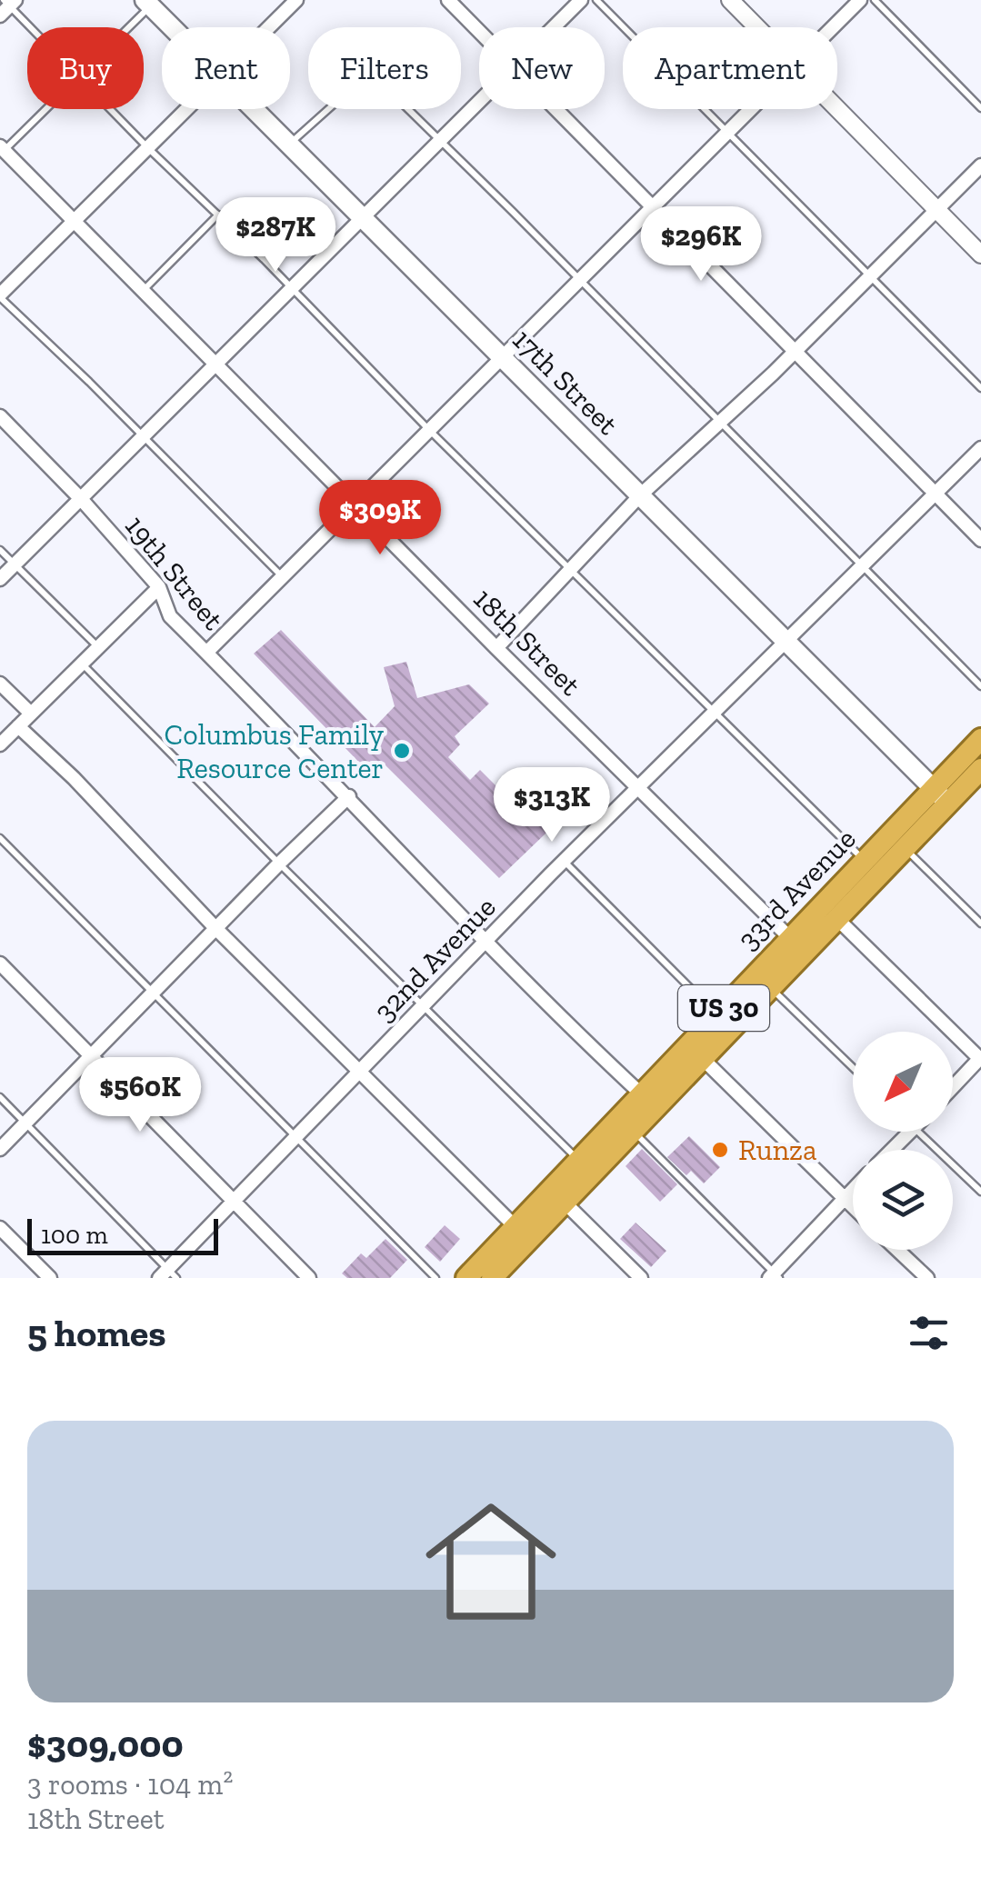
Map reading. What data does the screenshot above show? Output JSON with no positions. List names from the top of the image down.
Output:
{
  "streets": {
    "highway": ["33rd Avenue", "US 30"],
    "main road": ["17th Street"],
    "street": ["19th Street", "18th Street", "32nd Avenue"]
  },
  "crossings": [
    ["17th Street", "33rd Avenue"],
    ["17th Street", "32nd Avenue"],
    ["19th Street", "33rd Avenue"],
    ["19th Street", "32nd Avenue"],
    ["18th Street", "33rd Avenue"],
    ["18th Street", "32nd Avenue"]
  ],
  "places": ["Columbus Family Resource Center", "Runza"],
  "scale_bar": "100 m",
  "north": "bottom left",
  "page": {
    "chip": [
      "Buy",
      "Rent",
      "Filters",
      "New",
      "Apartment"
    ],
    "price": [
      "$287K",
      "$296K",
      "$309K",
      "$313K",
      "$560K"
    ],
    "scale": "100 m",
    "heading": "5 homes",
    "list": [
      {
        "name": "$309,000",
        "note": "3 rooms · 104 m² · 18th Street"
      }
    ]
  }
}
